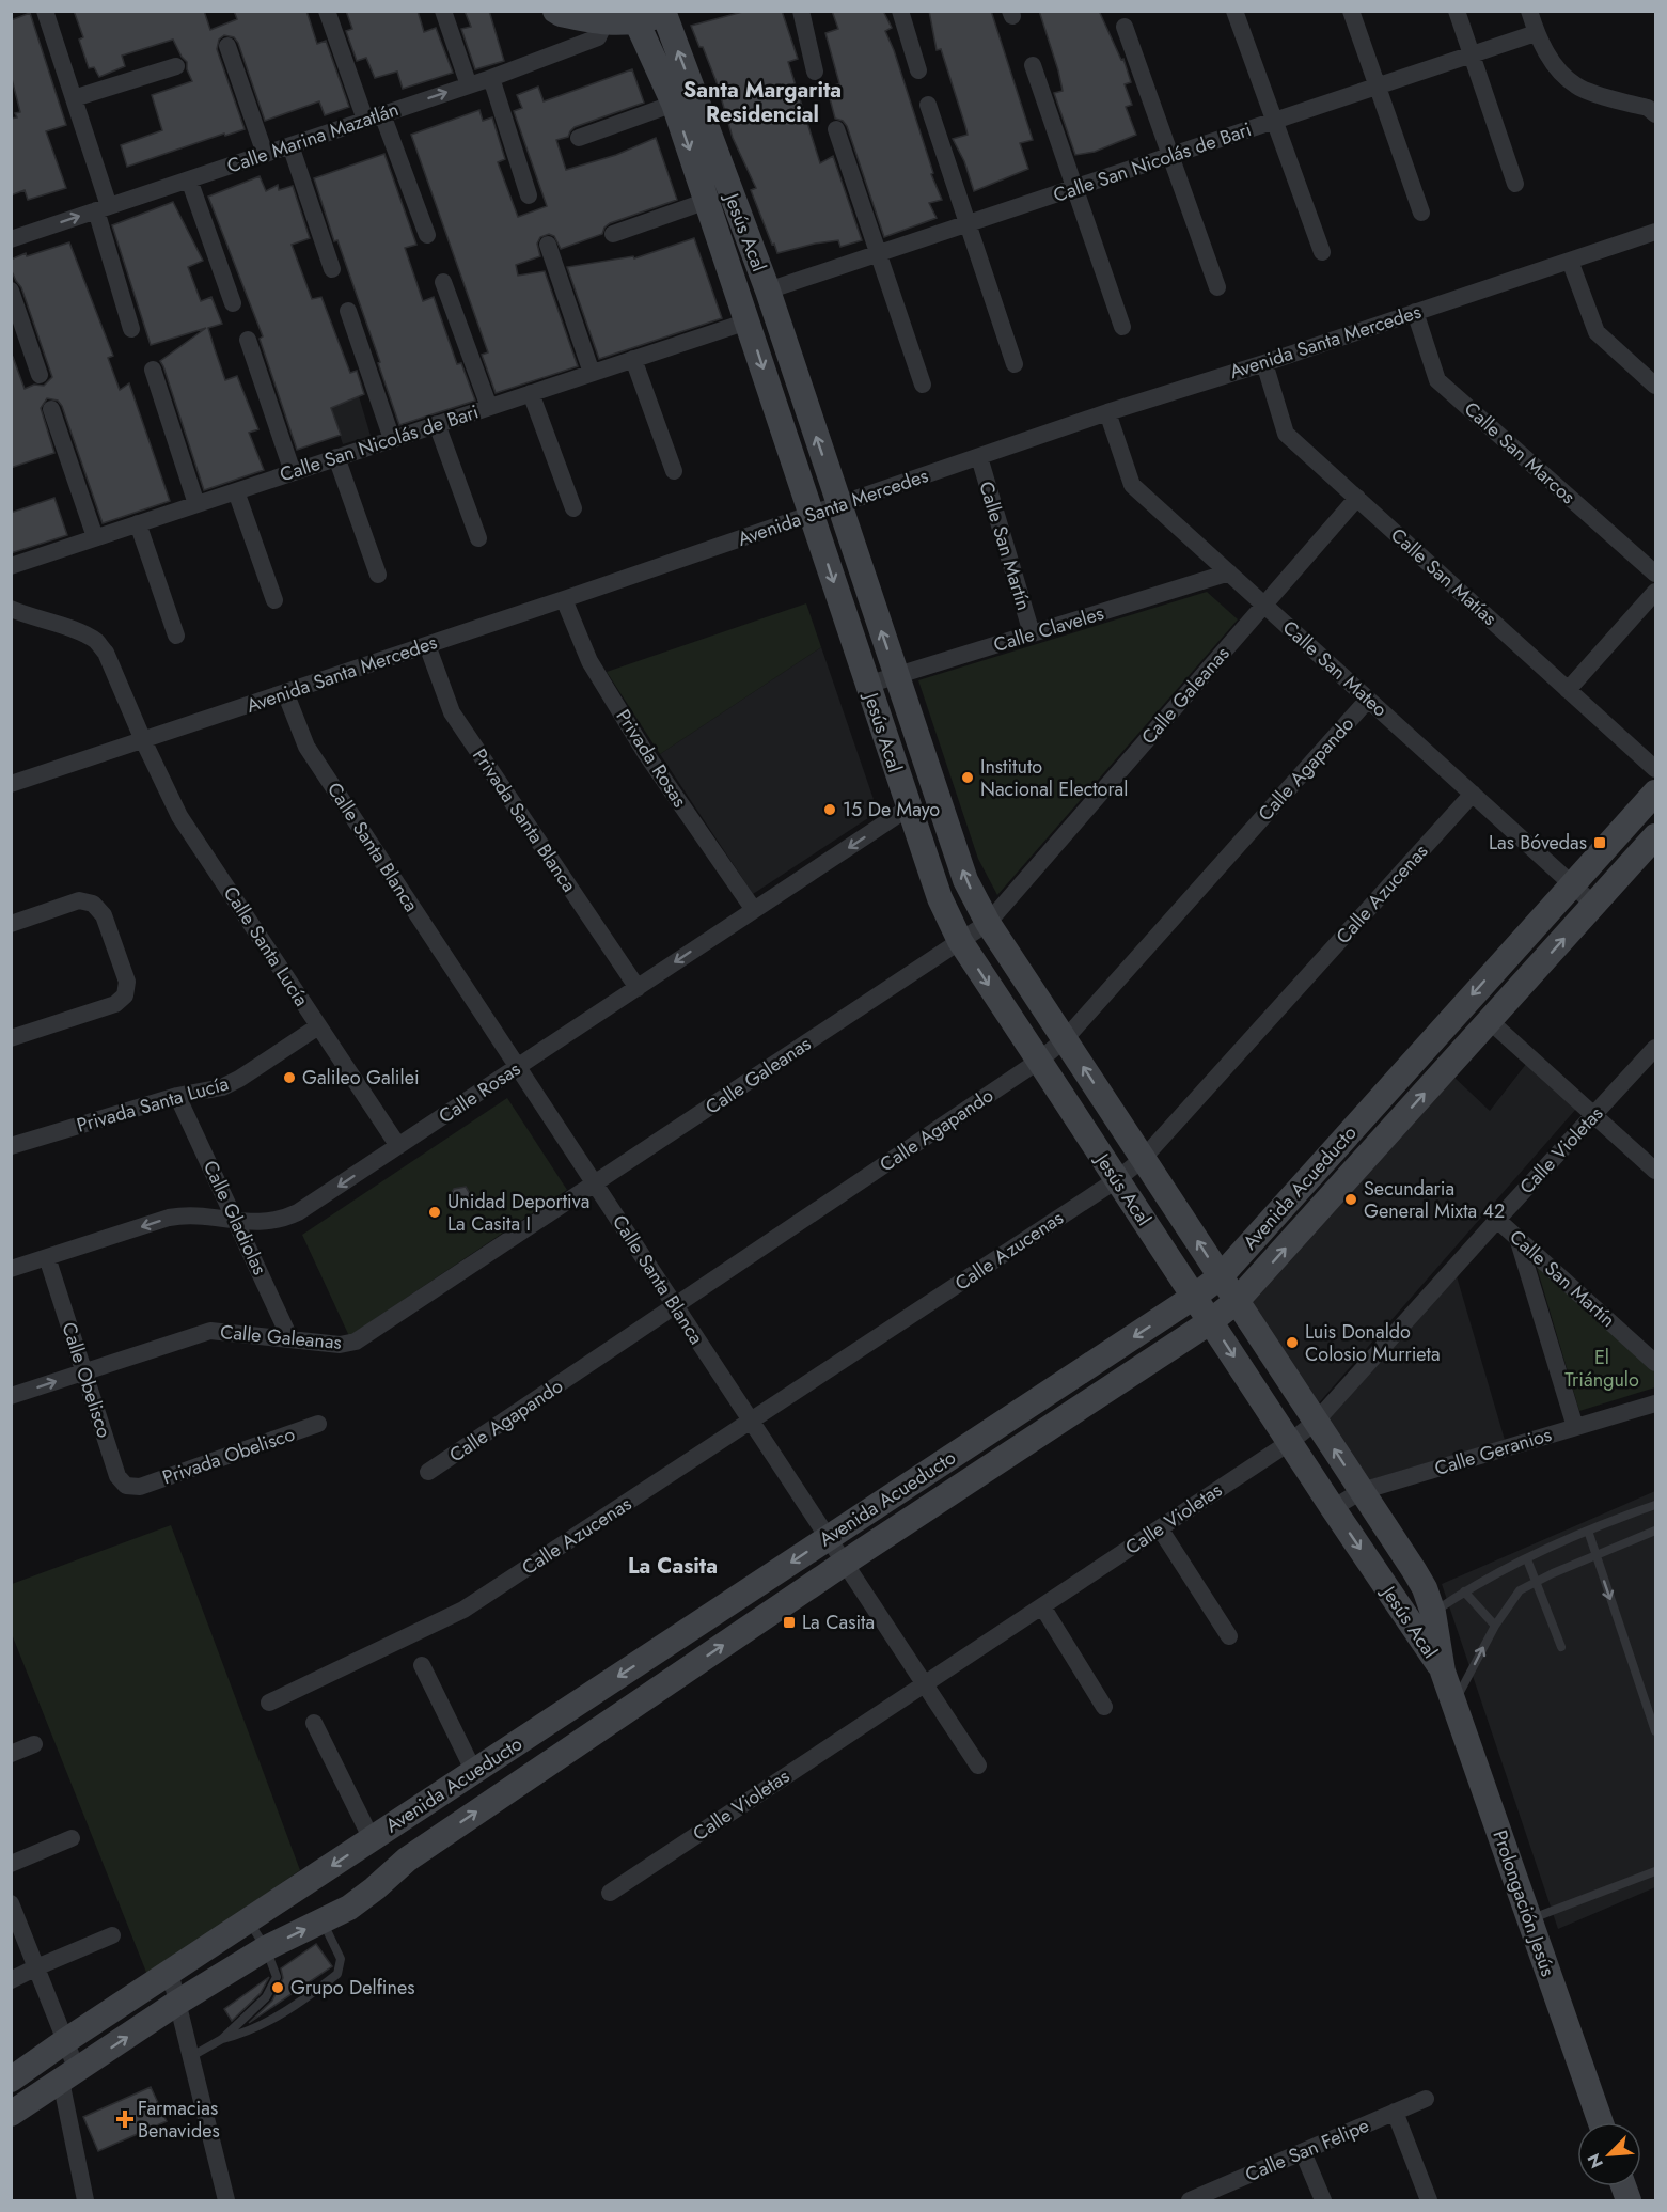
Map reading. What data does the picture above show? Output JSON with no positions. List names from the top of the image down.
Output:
{
  "streets": {
    "street": [
      "Calle Marina Mazatlán",
      "Calle San Nicolás de Bari",
      "Jesús Acal",
      "Avenida Santa Mercedes",
      "Calle San Marcos",
      "Calle San Martín",
      "Calle San Matías",
      "Calle Claveles",
      "Calle San Mateo",
      "Calle Galeanas",
      "Privada Rosas",
      "Calle Agapando",
      "Privada Santa Blanca",
      "Calle Santa Blanca",
      "Calle Azucenas",
      "Calle Santa Lucía",
      "Calle Rosas",
      "Privada Santa Lucía",
      "Calle Violetas",
      "Avenida Acueducto",
      "Calle Gladiolas",
      "Calle Obelisco",
      "Calle Geranios",
      "Privada Obelisco",
      "Prolongación Jesús",
      "Calle San Felipe"
    ]
  },
  "crossings": [
    ["Calle San Nicolás de Bari", "Jesús Acal"],
    ["Jesús Acal", "Avenida Santa Mercedes"],
    ["Jesús Acal", "Calle Claveles"],
    ["Jesús Acal", "Calle Galeanas"],
    ["Jesús Acal", "Calle Agapando"],
    ["Jesús Acal", "Calle Azucenas"],
    ["Jesús Acal", "Calle Rosas"],
    ["Jesús Acal", "Calle Violetas"],
    ["Jesús Acal", "Avenida Acueducto"],
    ["Jesús Acal", "Calle Geranios"],
    ["Jesús Acal", "Prolongación Jesús"],
    ["Avenida Santa Mercedes", "Calle San Marcos"],
    ["Avenida Santa Mercedes", "Calle San Martín"],
    ["Avenida Santa Mercedes", "Calle San Matías"],
    ["Avenida Santa Mercedes", "Calle San Mateo"],
    ["Avenida Santa Mercedes", "Privada Rosas"],
    ["Avenida Santa Mercedes", "Privada Santa Blanca"],
    ["Avenida Santa Mercedes", "Calle Santa Blanca"],
    ["Avenida Santa Mercedes", "Calle Santa Lucía"],
    ["Calle San Martín", "Calle Claveles"],
    ["Calle San Martín", "Calle Violetas"],
    ["Calle San Matías", "Calle Galeanas"],
    ["Calle Claveles", "Calle San Mateo"],
    ["Calle San Mateo", "Calle Galeanas"],
    ["Calle San Mateo", "Calle Agapando"],
    ["Calle San Mateo", "Calle Azucenas"],
    ["Calle San Mateo", "Avenida Acueducto"],
    ["Calle Galeanas", "Calle Santa Blanca"],
    ["Calle Galeanas", "Calle Gladiolas"],
    ["Calle Galeanas", "Calle Obelisco"],
    ["Privada Rosas", "Calle Rosas"],
    ["Calle Agapando", "Calle Santa Blanca"],
    ["Privada Santa Blanca", "Calle Rosas"],
    ["Calle Santa Blanca", "Calle Azucenas"],
    ["Calle Santa Blanca", "Calle Rosas"],
    ["Calle Santa Blanca", "Calle Violetas"],
    ["Calle Santa Blanca", "Avenida Acueducto"],
    ["Calle Santa Lucía", "Calle Rosas"],
    ["Calle Santa Lucía", "Privada Santa Lucía"],
    ["Calle Rosas", "Calle Gladiolas"],
    ["Calle Rosas", "Calle Obelisco"],
    ["Privada Santa Lucía", "Calle Gladiolas"],
    ["Calle Obelisco", "Privada Obelisco"]
  ],
  "one_way": ["Calle Rosas"],
  "districts": ["Santa Margarita Residencial", "La Casita"],
  "parks": ["El Triángulo"],
  "places": {
    "other": [
      "Instituto Nacional Electoral",
      "15 De Mayo",
      "Galileo Galilei",
      "Secundaria General Mixta 42",
      "Unidad Deportiva La Casita I",
      "Luis Donaldo Colosio Murrieta",
      "Grupo Delfines"
    ],
    "transit": ["Las Bóvedas", "La Casita"],
    "health": ["Farmacias Benavides"]
  },
  "north": "bottom left"
}
